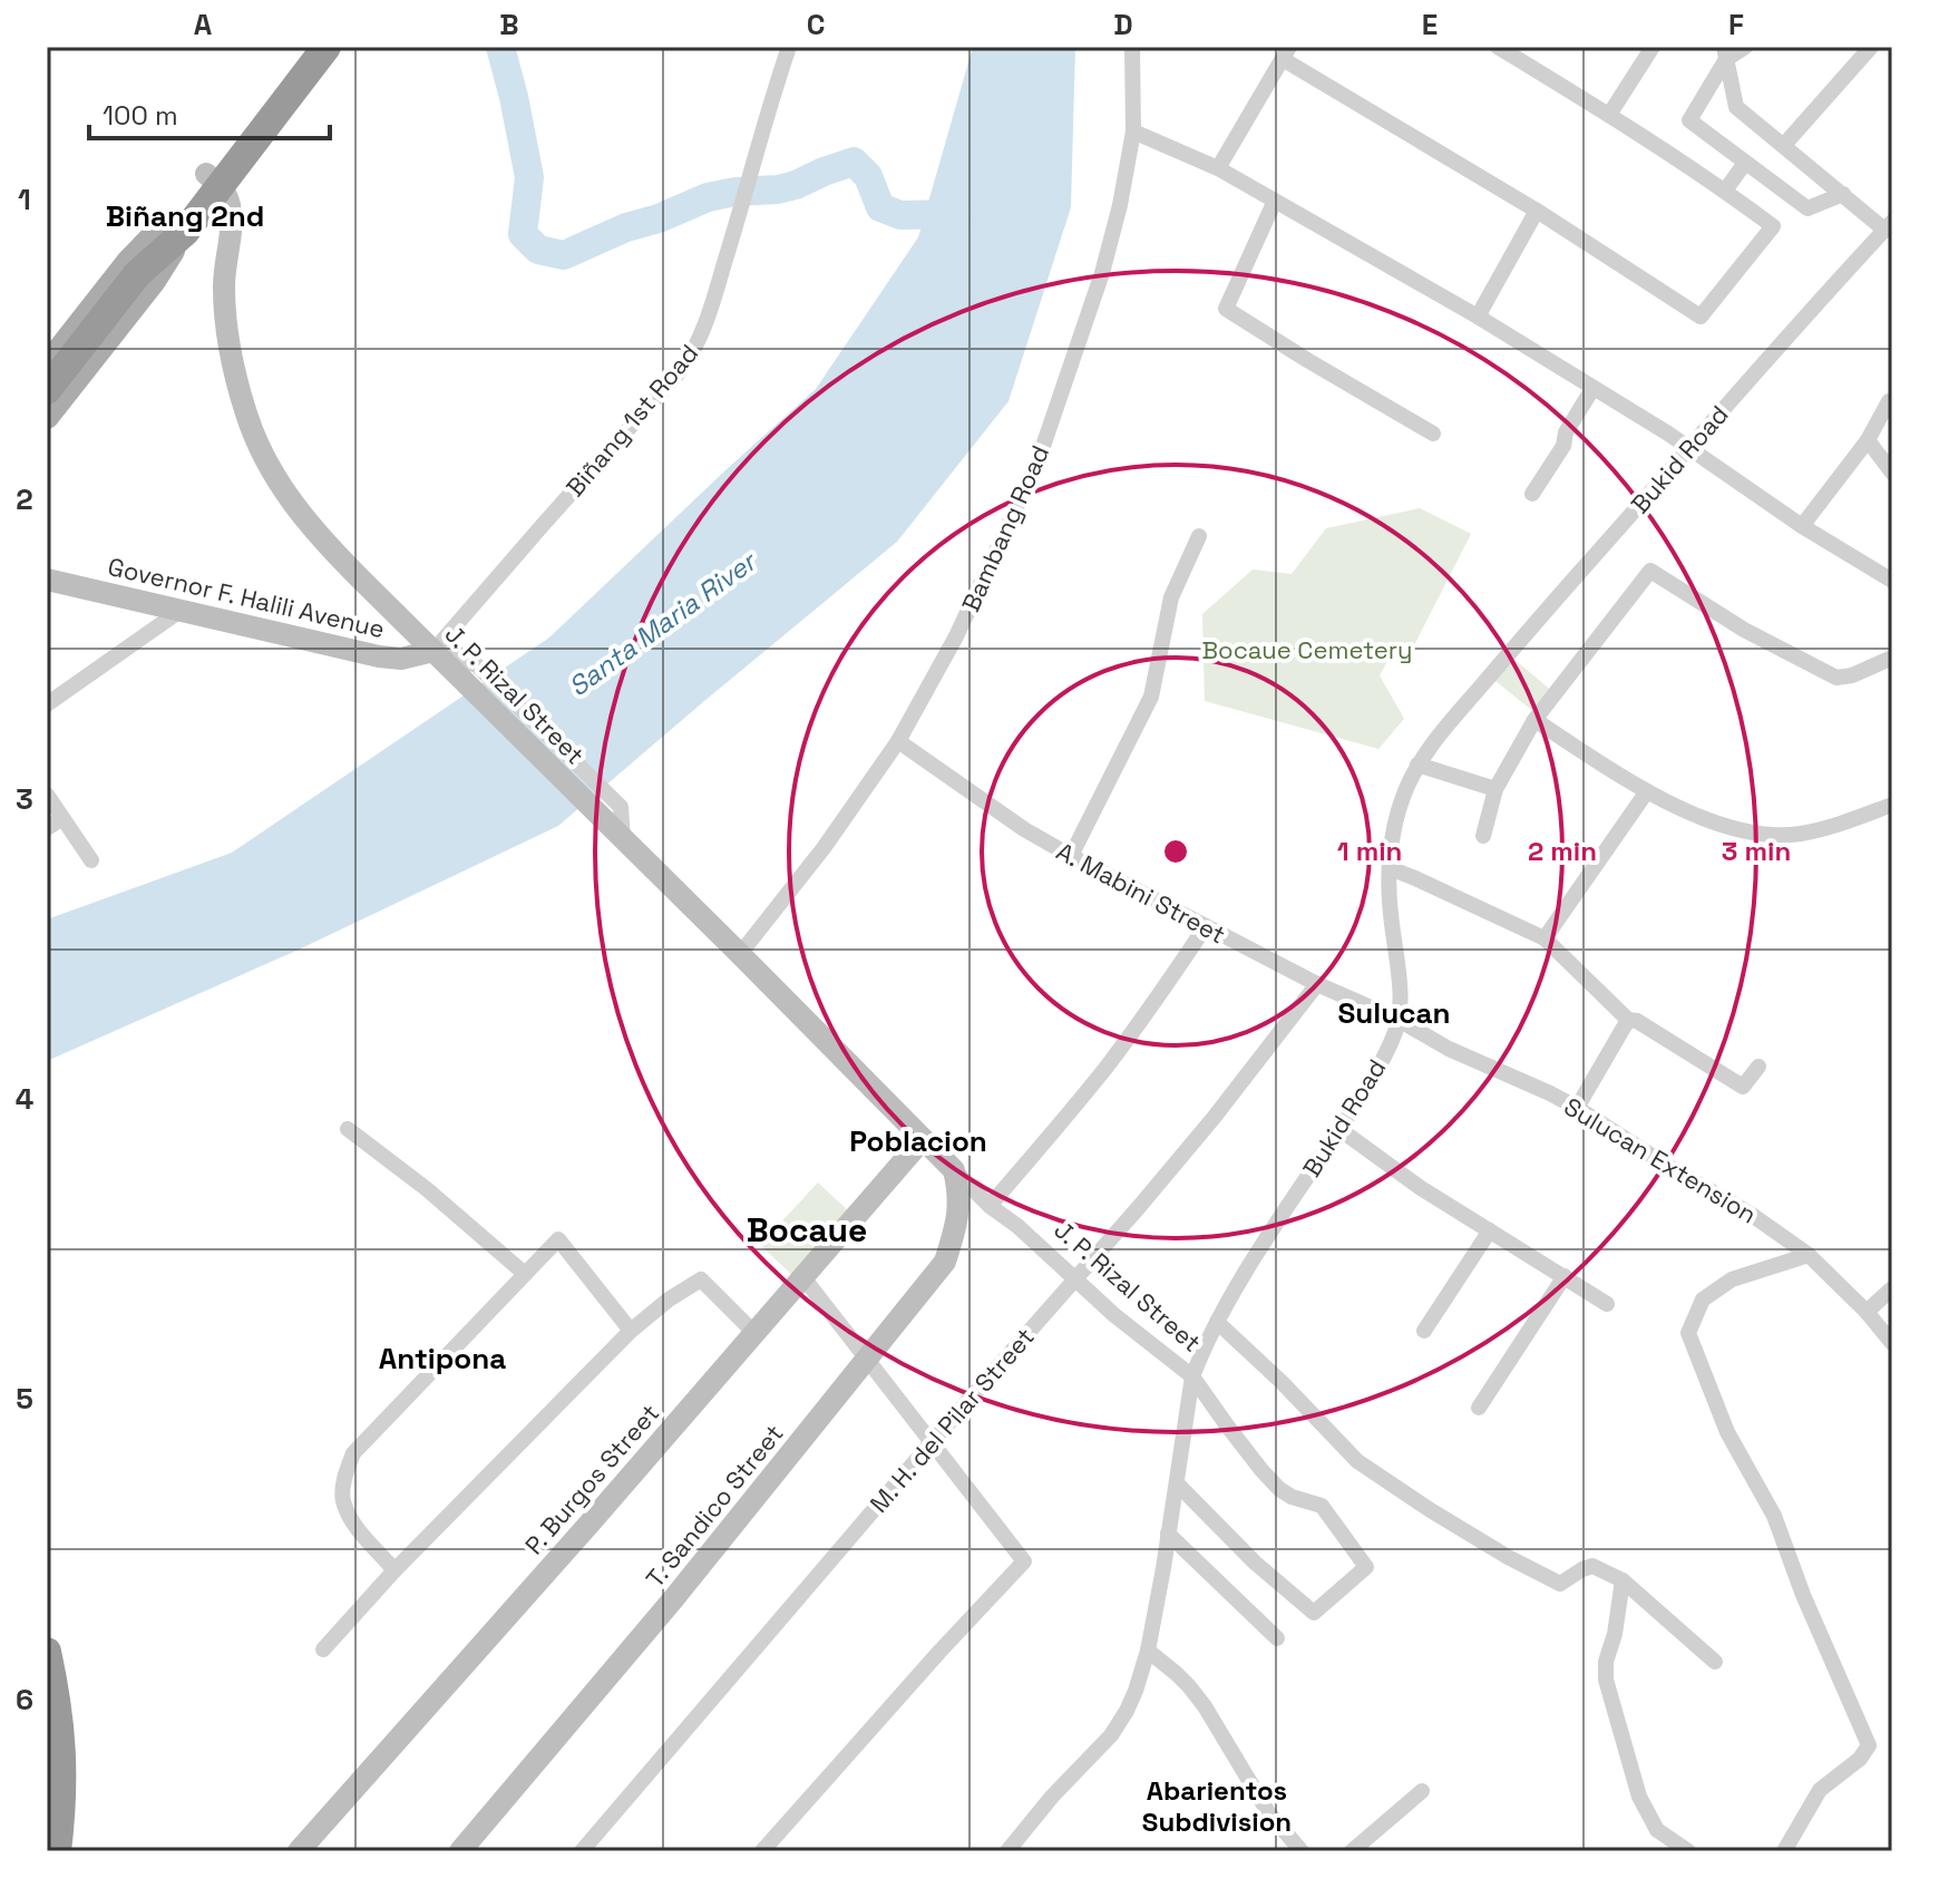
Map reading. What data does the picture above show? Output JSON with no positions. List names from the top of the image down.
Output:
{
  "streets": {
    "main road": [
      "Governor F. Halili Avenue",
      "J. P. Rizal Street",
      "P. Burgos Street",
      "T. Sandico Street"
    ],
    "street": [
      "Biñang 1st Road",
      "Bukid Road",
      "Bambang Road",
      "A. Mabini Street",
      "Sulucan Extension",
      "M. H. del Pilar Street"
    ]
  },
  "crossings": [
    ["Biñang 1st Road", "Governor F. Halili Avenue"],
    ["Biñang 1st Road", "J. P. Rizal Street"],
    ["Bukid Road", "J. P. Rizal Street"],
    ["Bukid Road", "A. Mabini Street"],
    ["Bukid Road", "Sulucan Extension"],
    ["Bambang Road", "J. P. Rizal Street"],
    ["Bambang Road", "A. Mabini Street"],
    ["Governor F. Halili Avenue", "J. P. Rizal Street"],
    ["J. P. Rizal Street", "M. H. del Pilar Street"],
    ["J. P. Rizal Street", "P. Burgos Street"],
    ["J. P. Rizal Street", "T. Sandico Street"],
    ["A. Mabini Street", "Sulucan Extension"],
    ["A. Mabini Street", "M. H. del Pilar Street"]
  ],
  "districts": [
    "Biñang 2nd",
    "Sulucan",
    "Poblacion",
    "Bocaue",
    "Antipona",
    "Abarientos Subdivision"
  ],
  "water": ["Santa Maria River"],
  "parks": ["Bocaue Cemetery"],
  "scale_bar": "100 m",
  "grid": {
    "columns": [
      "A",
      "B",
      "C",
      "D",
      "E",
      "F"
    ],
    "rows": [
      "1",
      "2",
      "3",
      "4",
      "5",
      "6"
    ]
  },
  "rings": ["1 min", "2 min", "3 min"]
}
